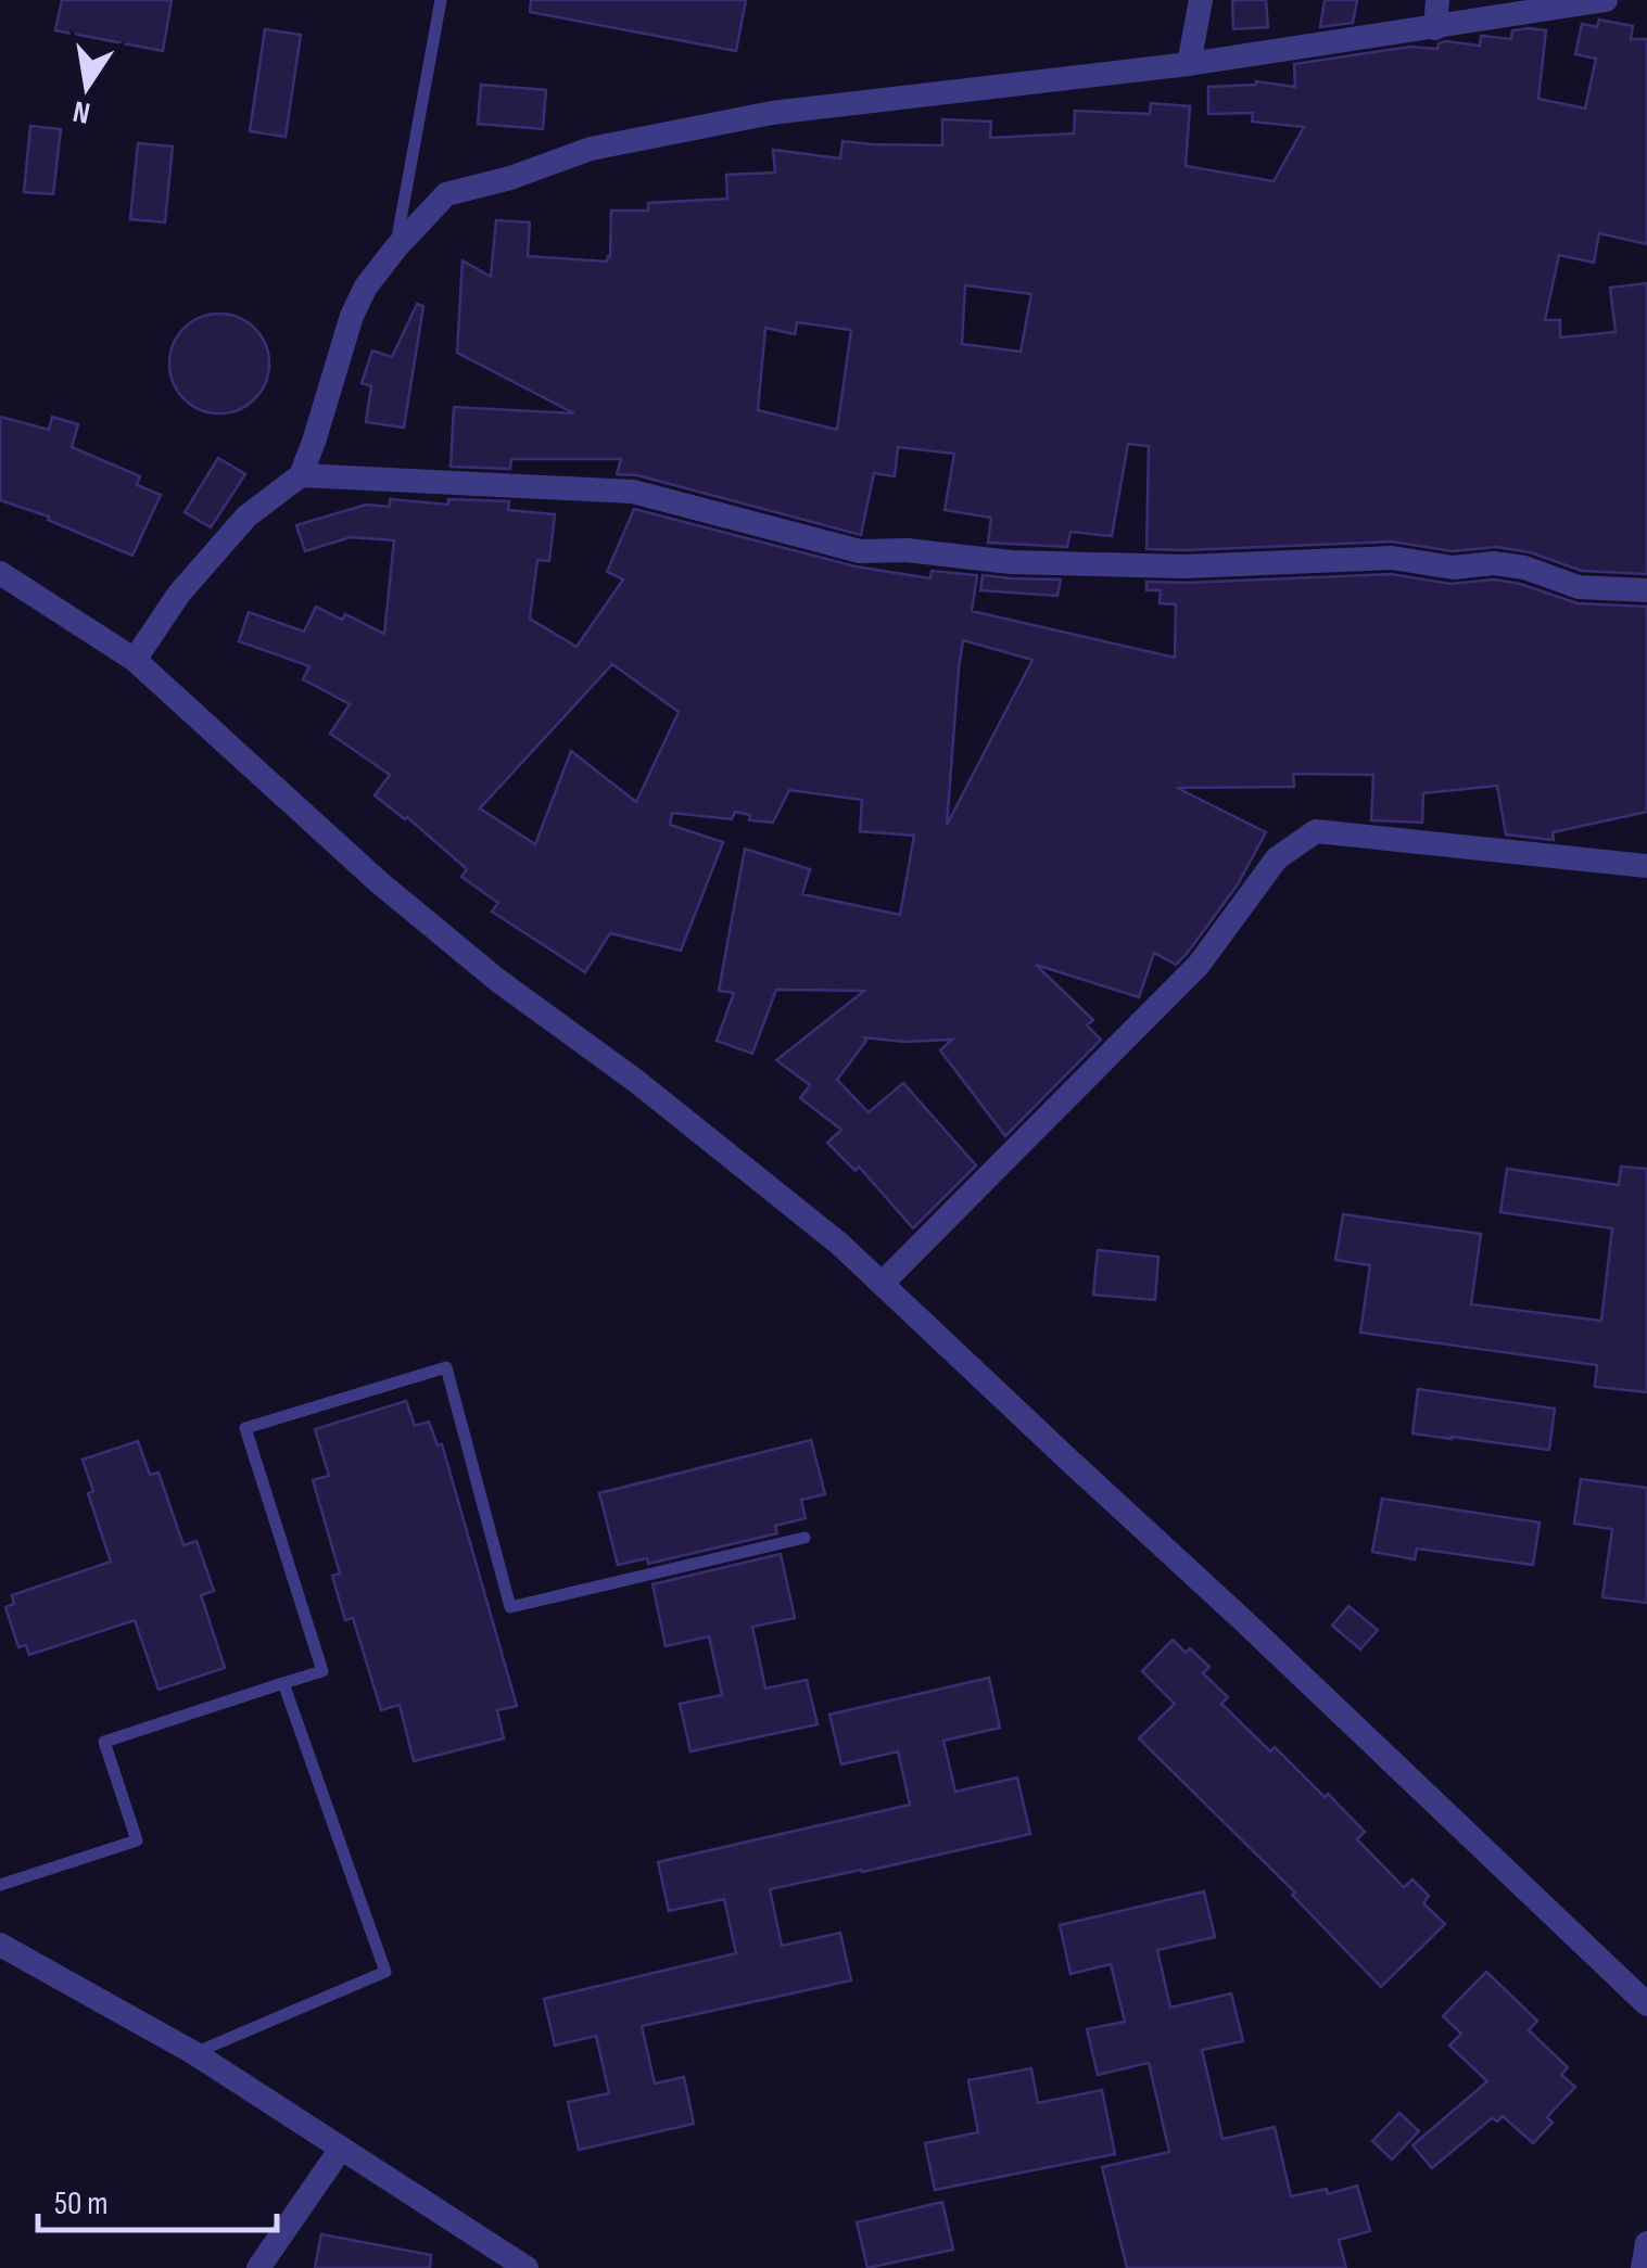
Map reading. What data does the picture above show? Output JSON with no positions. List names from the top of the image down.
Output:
{
  "scale_bar": "50 m",
  "north": "bottom"
}
